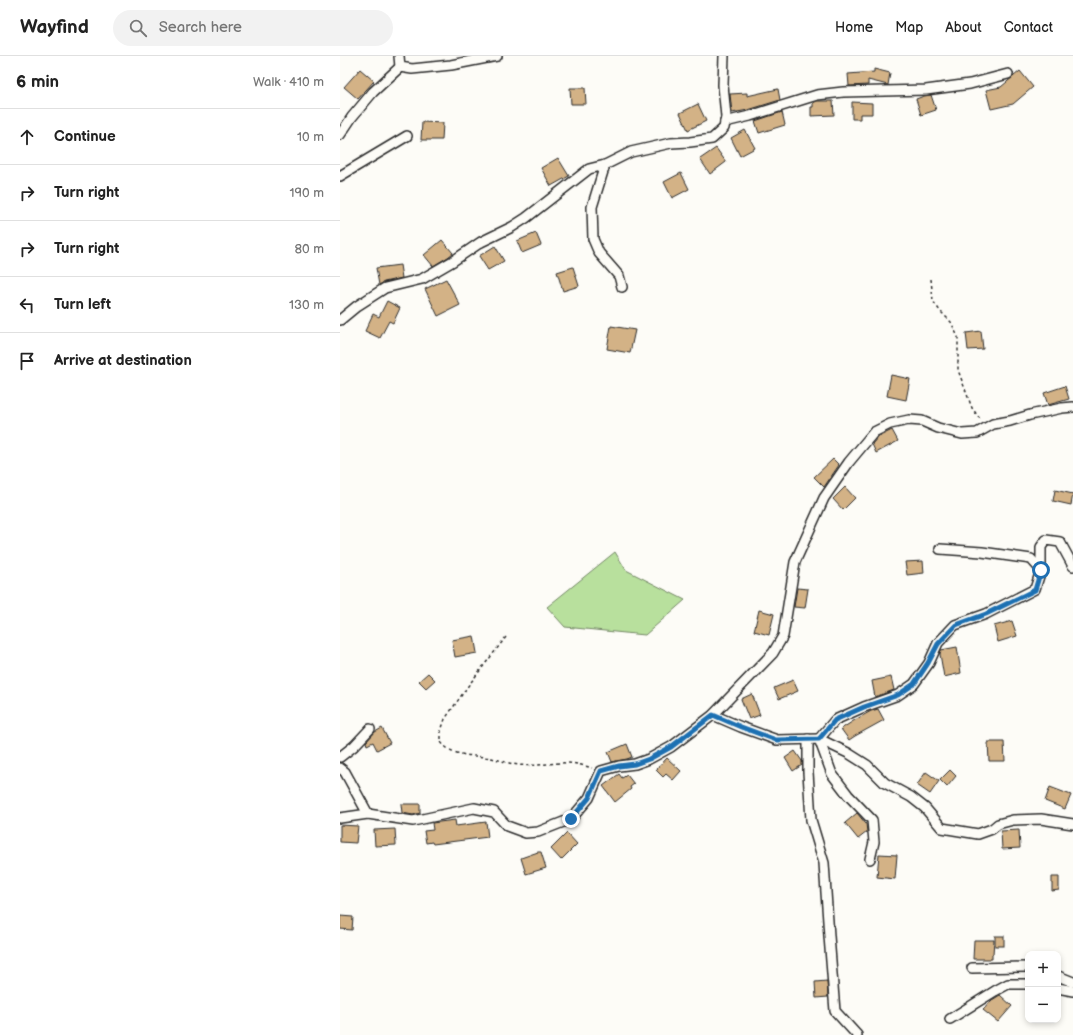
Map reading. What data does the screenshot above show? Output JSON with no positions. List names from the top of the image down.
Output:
{
  "page": {
    "header": "Wayfind",
    "search": "Search here",
    "nav": [
      "Home",
      "Map",
      "About",
      "Contact"
    ],
    "heading": ["6 min", "Walk · 410 m"],
    "list": [
      ["Continue", "10 m"],
      ["Turn right", "190 m"],
      ["Turn right", "80 m"],
      ["Turn left", "130 m"],
      "Arrive at destination"
    ],
    "map_buttons": ["+", "−"]
  }
}
